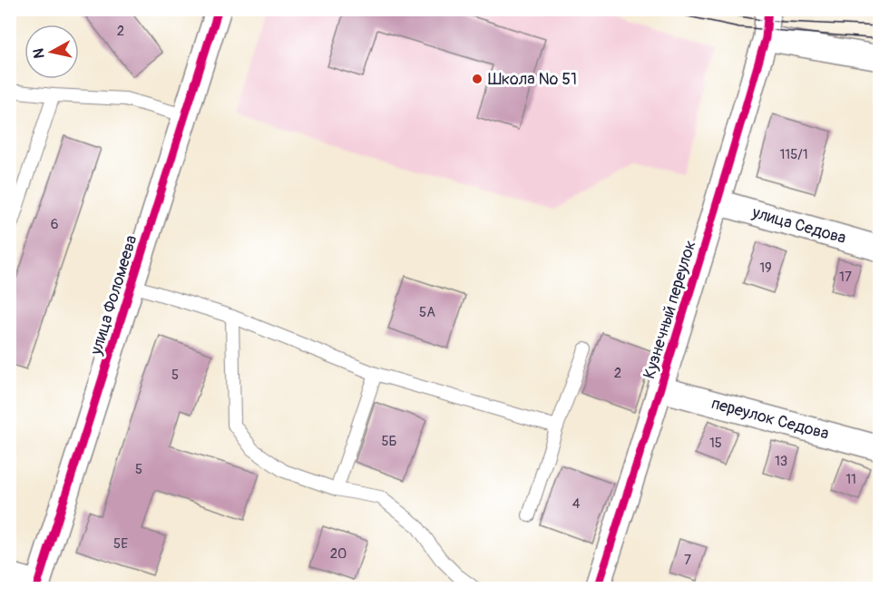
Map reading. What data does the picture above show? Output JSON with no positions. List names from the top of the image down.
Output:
{
  "streets": {
    "street": [
      "улица Седова",
      "улица Фоломеева",
      "Кузнечный переулок",
      "переулок Седова"
    ]
  },
  "crossings": [
    ["улица Седова", "Кузнечный переулок"],
    ["Кузнечный переулок", "переулок Седова"]
  ],
  "places": ["Школа № 51"],
  "house_numbers": [
    "2",
    "115/1",
    "6",
    "19",
    "17",
    "5А",
    "2",
    "5",
    "5Б",
    "15",
    "13",
    "5",
    "11",
    "4",
    "5Е",
    "20",
    "7"
  ],
  "north": "left"
}
